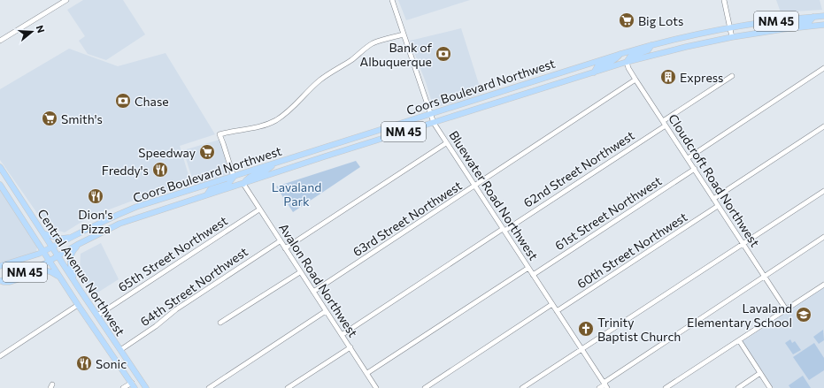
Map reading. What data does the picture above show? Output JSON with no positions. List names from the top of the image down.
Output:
{
  "streets": {
    "main road": ["NM 45", "Coors Boulevard Northwest", "Central Avenue Northwest"],
    "street": [
      "62nd Street Northwest",
      "Cloudcroft Road Northwest",
      "Bluewater Road Northwest",
      "61st Street Northwest",
      "63rd Street Northwest",
      "60th Street Northwest",
      "65th Street Northwest",
      "Avalon Road Northwest",
      "64th Street Northwest"
    ]
  },
  "crossings": [
    ["NM 45", "Coors Boulevard Northwest"],
    ["NM 45", "Central Avenue Northwest"],
    ["Coors Boulevard Northwest", "Cloudcroft Road Northwest"],
    ["Coors Boulevard Northwest", "Bluewater Road Northwest"],
    ["Coors Boulevard Northwest", "Central Avenue Northwest"],
    ["Coors Boulevard Northwest", "Avalon Road Northwest"],
    ["62nd Street Northwest", "Cloudcroft Road Northwest"],
    ["62nd Street Northwest", "Bluewater Road Northwest"],
    ["62nd Street Northwest", "Avalon Road Northwest"],
    ["Cloudcroft Road Northwest", "61st Street Northwest"],
    ["Cloudcroft Road Northwest", "63rd Street Northwest"],
    ["Cloudcroft Road Northwest", "60th Street Northwest"],
    ["Bluewater Road Northwest", "61st Street Northwest"],
    ["Bluewater Road Northwest", "63rd Street Northwest"],
    ["Bluewater Road Northwest", "60th Street Northwest"],
    ["63rd Street Northwest", "Avalon Road Northwest"],
    ["65th Street Northwest", "Central Avenue Northwest"],
    ["65th Street Northwest", "Avalon Road Northwest"],
    ["Central Avenue Northwest", "64th Street Northwest"],
    ["Avalon Road Northwest", "64th Street Northwest"]
  ],
  "parks": ["Lavaland Park"],
  "places": {
    "supermarket": ["Big Lots", "Smith's", "Speedway"],
    "bank": ["Bank of Albuquerque", "Chase"],
    "building": ["Express"],
    "restaurant": ["Freddy's", "Dion's Pizza", "Sonic"],
    "school or university": ["Lavaland Elementary School"],
    "church": ["Trinity Baptist Church"]
  },
  "north": "right"
}
